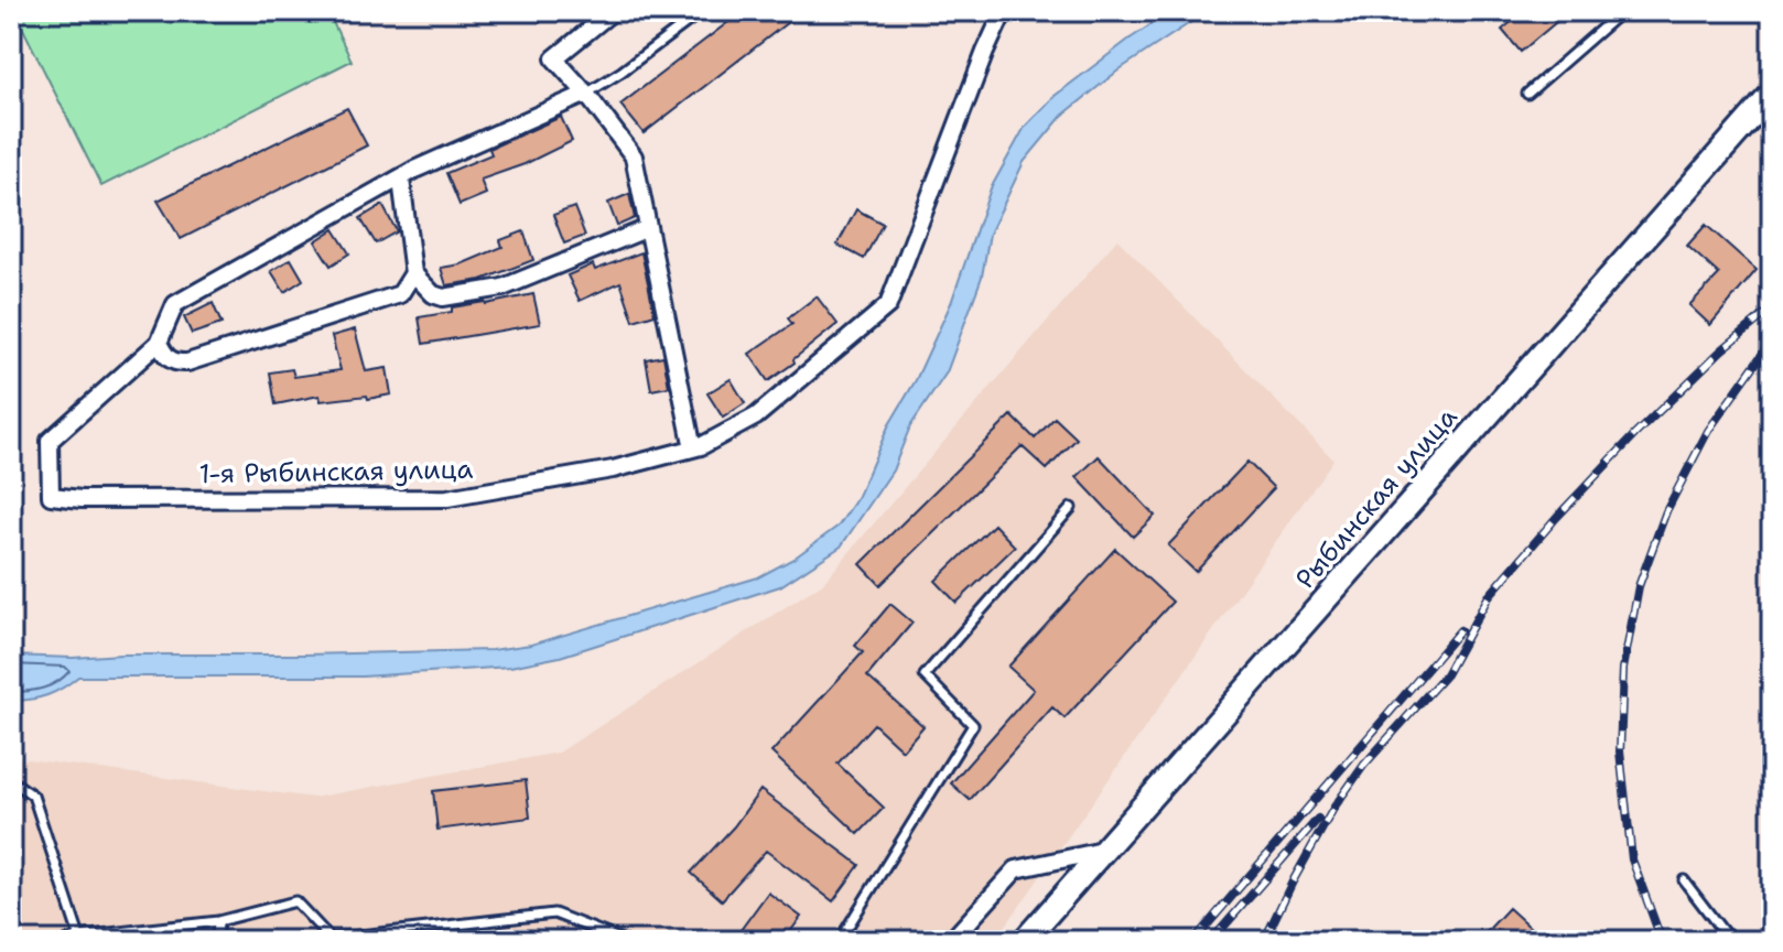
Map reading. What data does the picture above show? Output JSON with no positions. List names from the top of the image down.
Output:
{
  "streets": {
    "main road": ["Рыбинская улица"],
    "street": ["1-я Рыбинская улица"]
  }
}
